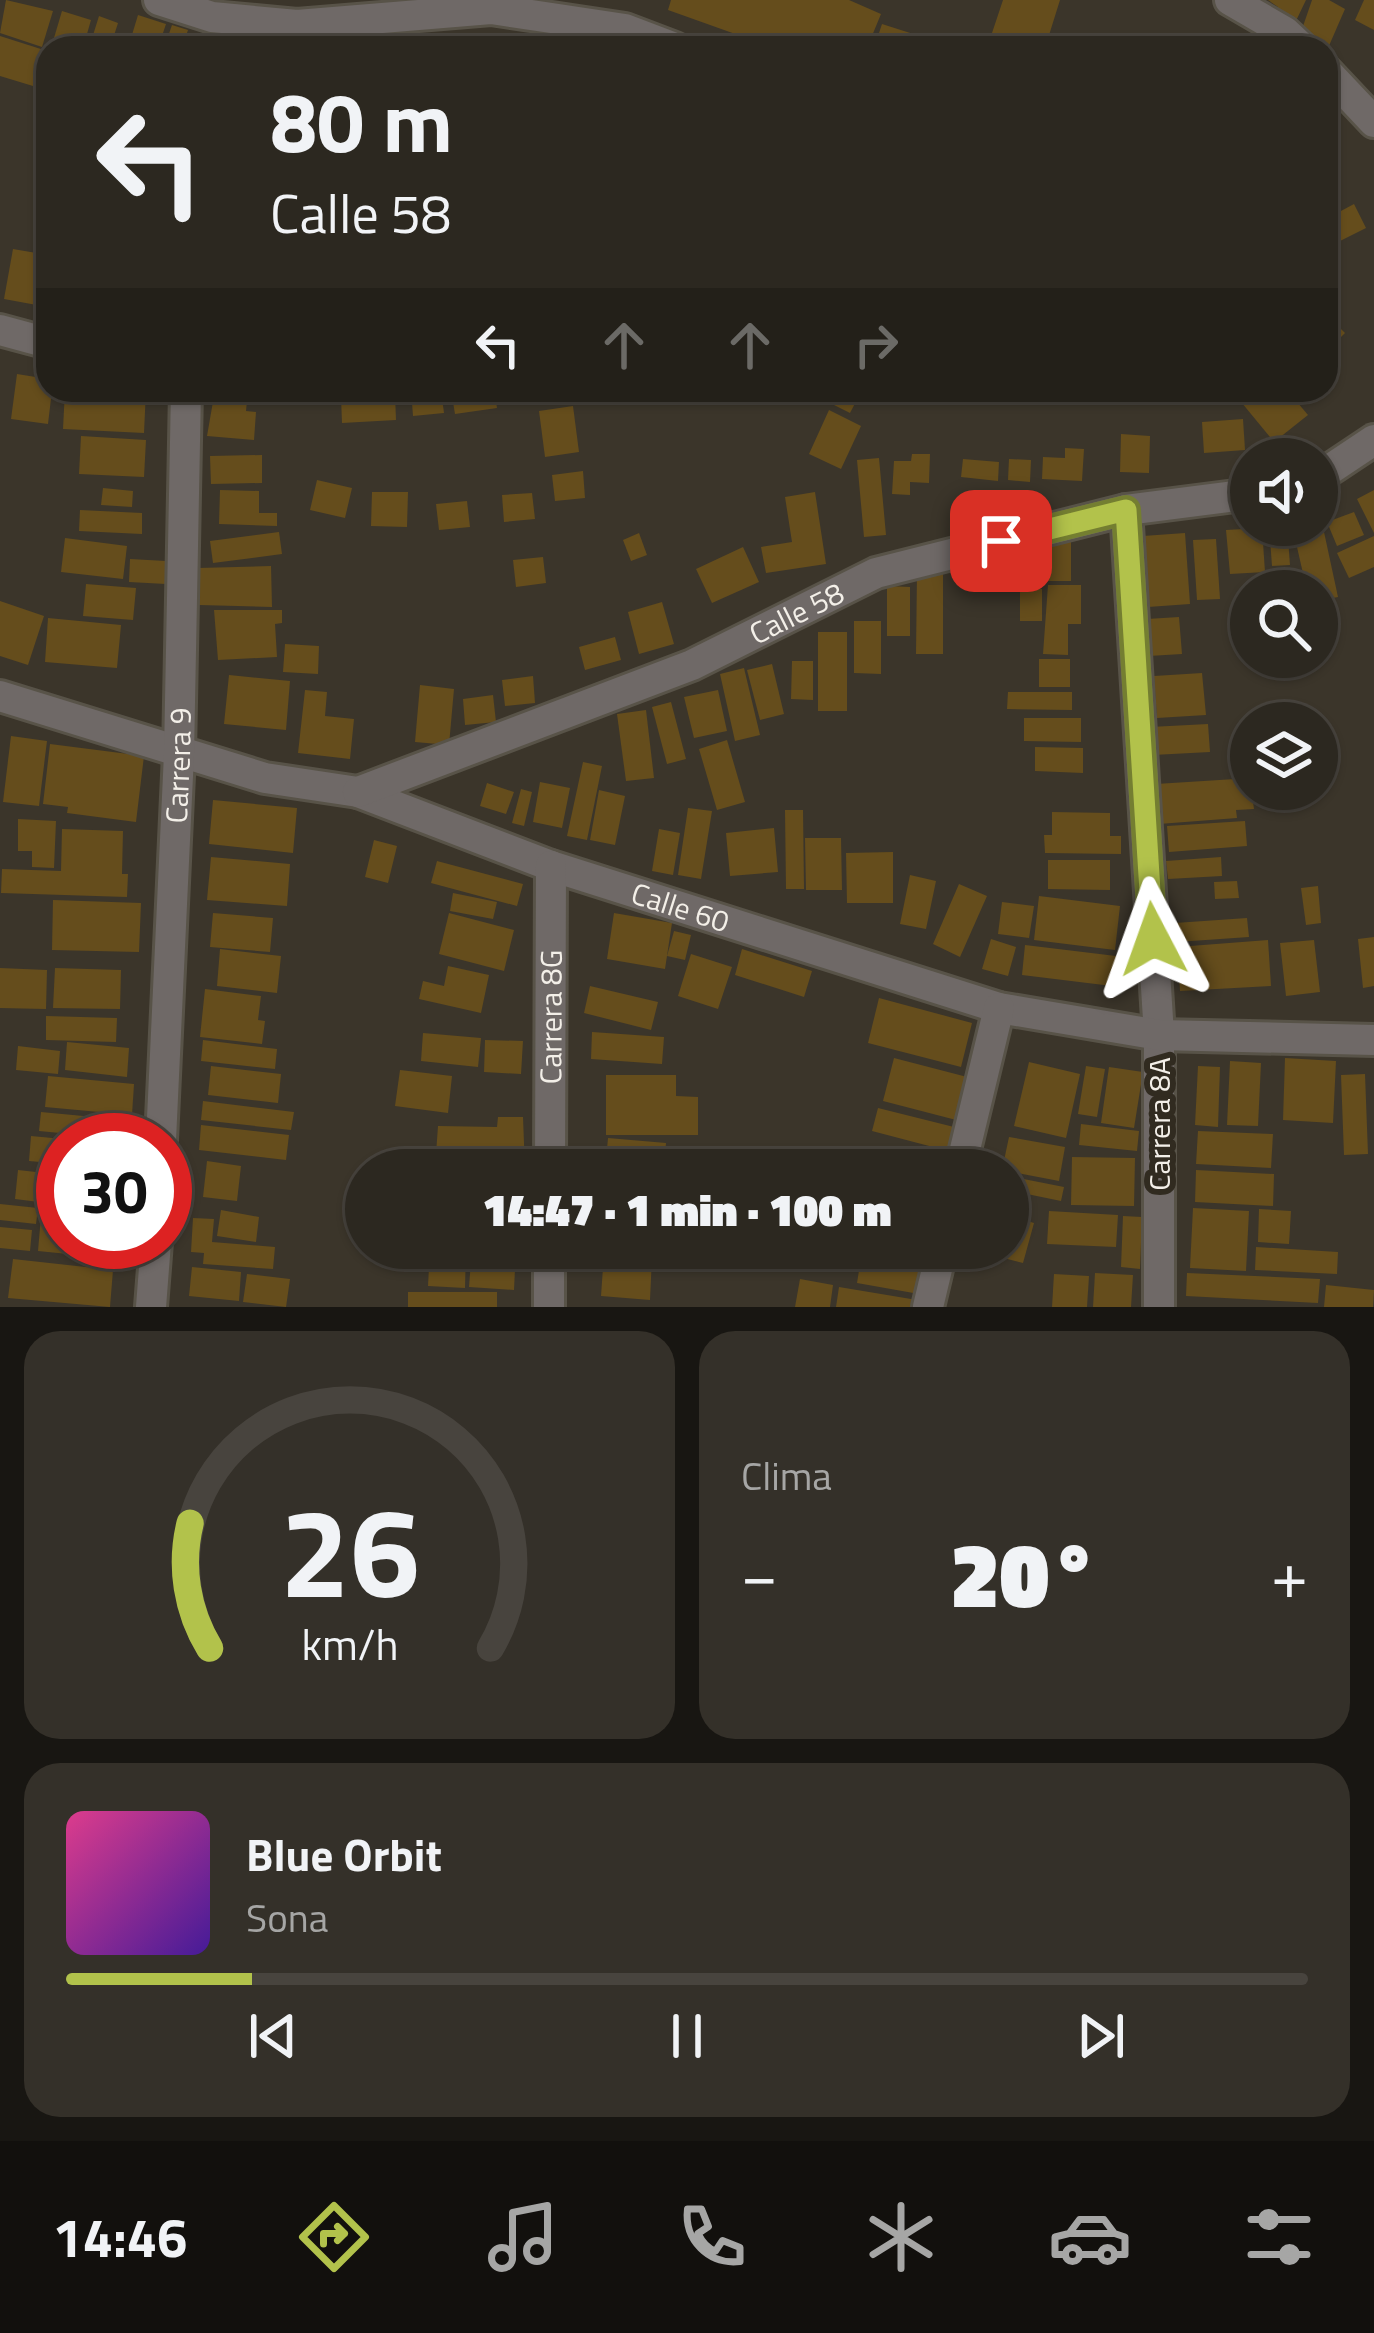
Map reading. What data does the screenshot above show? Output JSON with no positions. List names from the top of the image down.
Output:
{
  "streets": {
    "street": [
      "Calle 58",
      "Carrera 9",
      "Calle 60",
      "Carrera 8G",
      "Carrera 8A"
    ]
  },
  "crossings": [
    ["Calle 58", "Calle 60"],
    ["Calle 58", "Carrera 8A"],
    ["Carrera 9", "Calle 60"],
    ["Calle 60", "Carrera 8G"],
    ["Calle 60", "Carrera 8A"]
  ],
  "page": {
    "turn": ["80 m", "Calle 58"],
    "limit": "30",
    "trip": "14:47 · 1 min · 100 m",
    "tile": "Clima",
    "heat": ["−", "20°", "+"],
    "song": ["Blue Orbit", "Sona"],
    "tabs": "14:46",
    "gauge": ["26", "km/h"]
  }
}
